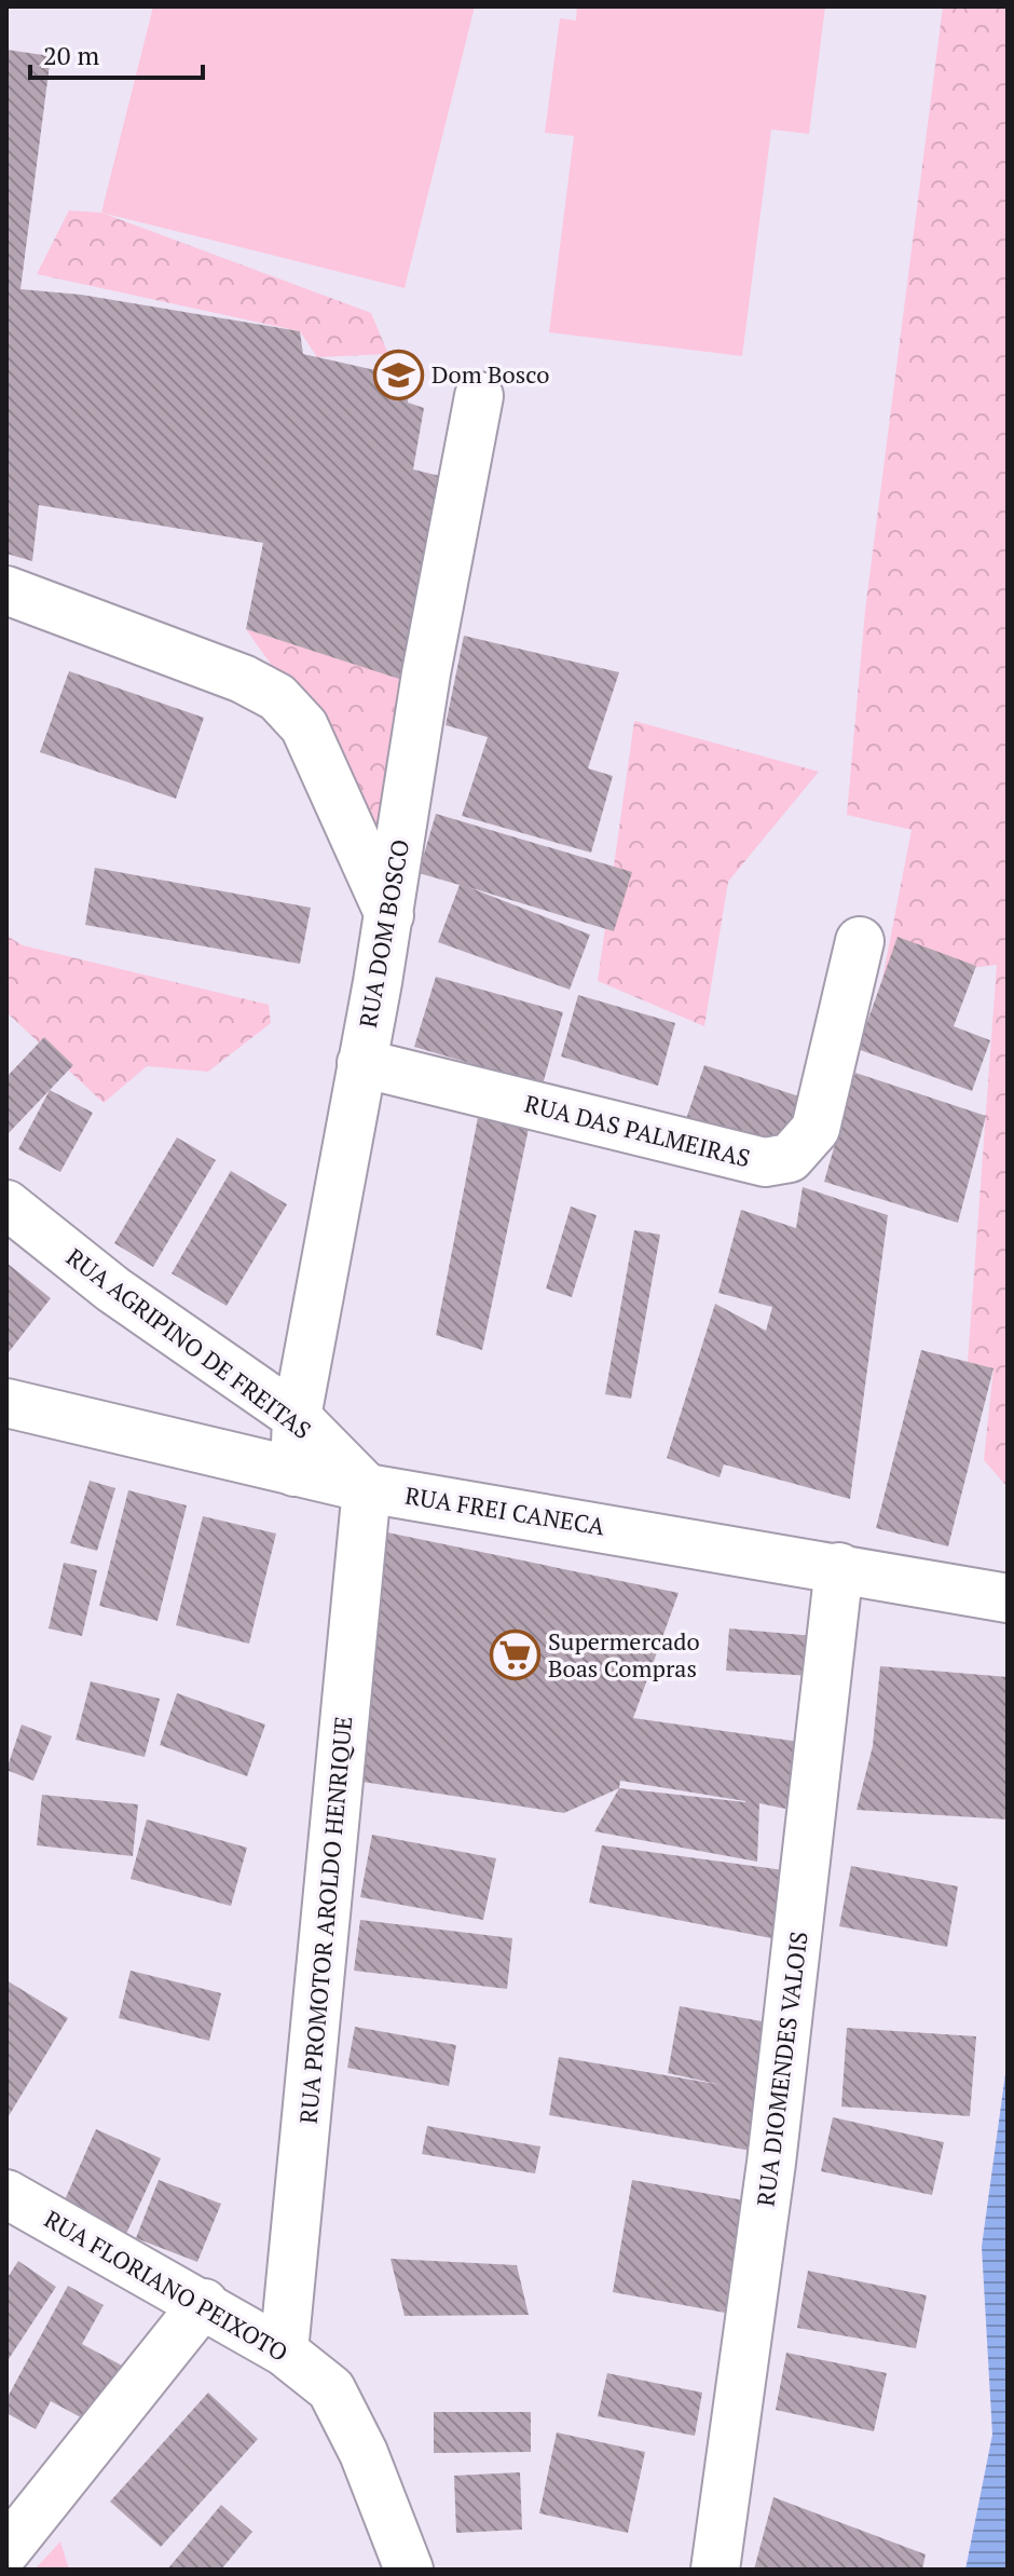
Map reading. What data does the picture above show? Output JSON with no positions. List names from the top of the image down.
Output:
{
  "streets": {
    "street": [
      "RUA DOM BOSCO",
      "RUA DAS PALMEIRAS",
      "RUA AGRIPINO DE FREITAS",
      "RUA FREI CANECA",
      "RUA PROMOTOR AROLDO HENRIQUE",
      "RUA DIOMENDES VALOIS",
      "RUA FLORIANO PEIXOTO"
    ]
  },
  "crossings": [
    ["RUA DOM BOSCO", "RUA DAS PALMEIRAS"],
    ["RUA DOM BOSCO", "RUA AGRIPINO DE FREITAS"],
    ["RUA DOM BOSCO", "RUA FREI CANECA"],
    ["RUA AGRIPINO DE FREITAS", "RUA FREI CANECA"],
    ["RUA AGRIPINO DE FREITAS", "RUA PROMOTOR AROLDO HENRIQUE"],
    ["RUA FREI CANECA", "RUA PROMOTOR AROLDO HENRIQUE"],
    ["RUA FREI CANECA", "RUA DIOMENDES VALOIS"],
    ["RUA PROMOTOR AROLDO HENRIQUE", "RUA FLORIANO PEIXOTO"]
  ],
  "places": {
    "school or university": ["Dom Bosco"],
    "supermarket": ["Supermercado Boas Compras"]
  },
  "scale_bar": "20 m"
}
